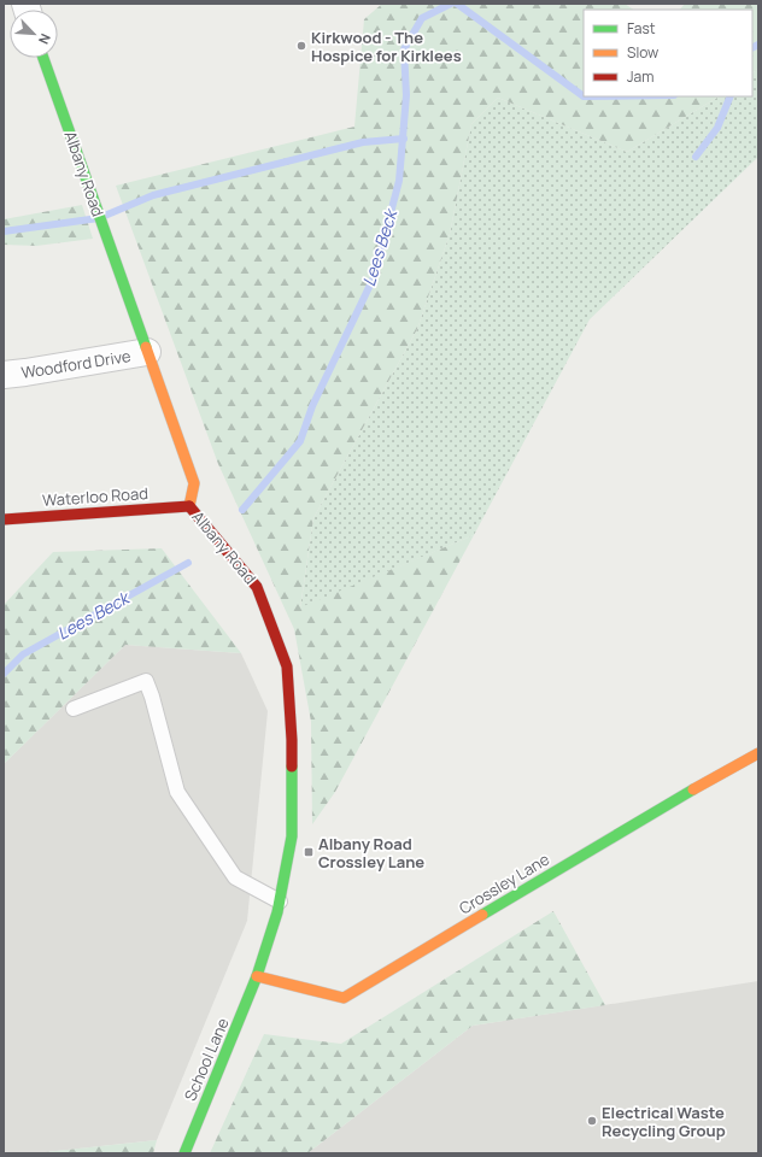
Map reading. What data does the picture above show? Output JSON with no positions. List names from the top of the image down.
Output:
{
  "streets": {
    "street": [
      "Albany Road",
      "Woodford Drive",
      "Waterloo Road",
      "Crossley Lane",
      "School Lane"
    ]
  },
  "crossings": [
    ["Albany Road", "Woodford Drive"],
    ["Albany Road", "Waterloo Road"],
    ["Albany Road", "Crossley Lane"],
    ["Albany Road", "School Lane"],
    ["Crossley Lane", "School Lane"]
  ],
  "water": ["Lees Beck"],
  "places": {
    "other": ["Kirkwood - The Hospice for Kirklees", "Electrical Waste Recycling Group"],
    "transit": ["Albany Road Crossley Lane"]
  },
  "legend": ["Fast", "Slow", "Jam"],
  "north": "bottom right"
}
